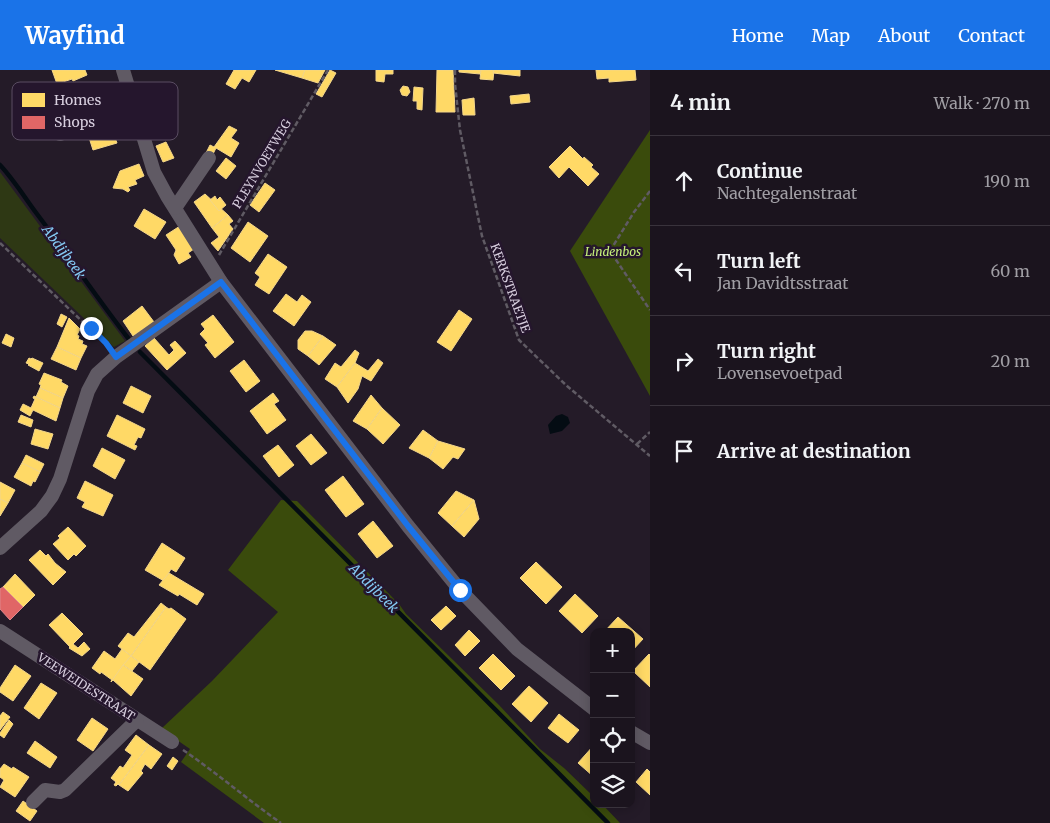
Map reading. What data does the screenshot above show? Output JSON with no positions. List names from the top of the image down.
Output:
{
  "streets": {
    "street": ["VEEWEIDESTRAAT"],
    "path": ["PLEYNVOETWEG", "KERKSTRAETJE"]
  },
  "water": ["Abdijbeek"],
  "parks": ["Lindenbos"],
  "legend": ["Homes", "Shops"],
  "page": {
    "header": "Wayfind",
    "nav": [
      "Home",
      "Map",
      "About",
      "Contact"
    ],
    "heading": ["4 min", "Walk · 270 m"],
    "list": [
      ["Continue", "Nachtegalenstraat", "190 m"],
      ["Turn left", "Jan Davidtsstraat", "60 m"],
      ["Turn right", "Lovensevoetpad", "20 m"],
      "Arrive at destination"
    ],
    "map_buttons": ["+", "−"]
  }
}
